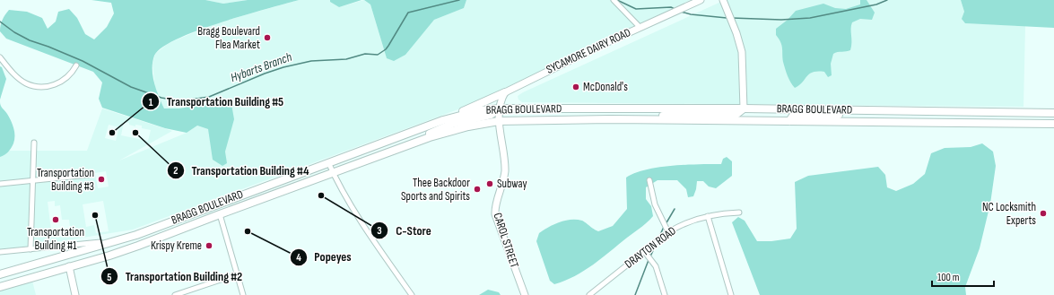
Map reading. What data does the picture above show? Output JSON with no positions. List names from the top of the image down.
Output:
{
  "streets": {
    "main road": ["BRAGG BOULEVARD"],
    "street": ["SYCAMORE DAIRY ROAD", "CAROL STREET", "DRAYTON ROAD"]
  },
  "crossings": [
    ["BRAGG BOULEVARD", "CAROL STREET"]
  ],
  "water": ["Hybarts Branch"],
  "places": [
    "Bragg Boulevard Flea Market",
    "McDonald's",
    "Transportation Building #5",
    "Transportation Building #4",
    "Transportation Building #3",
    "Subway",
    "Thee Backdoor Sports and Spirits",
    "C-Store",
    "NC Locksmith Experts",
    "Transportation Building #2",
    "Transportation Building #1",
    "Popeyes",
    "Krispy Kreme"
  ],
  "scale_bar": "100 m"
}
